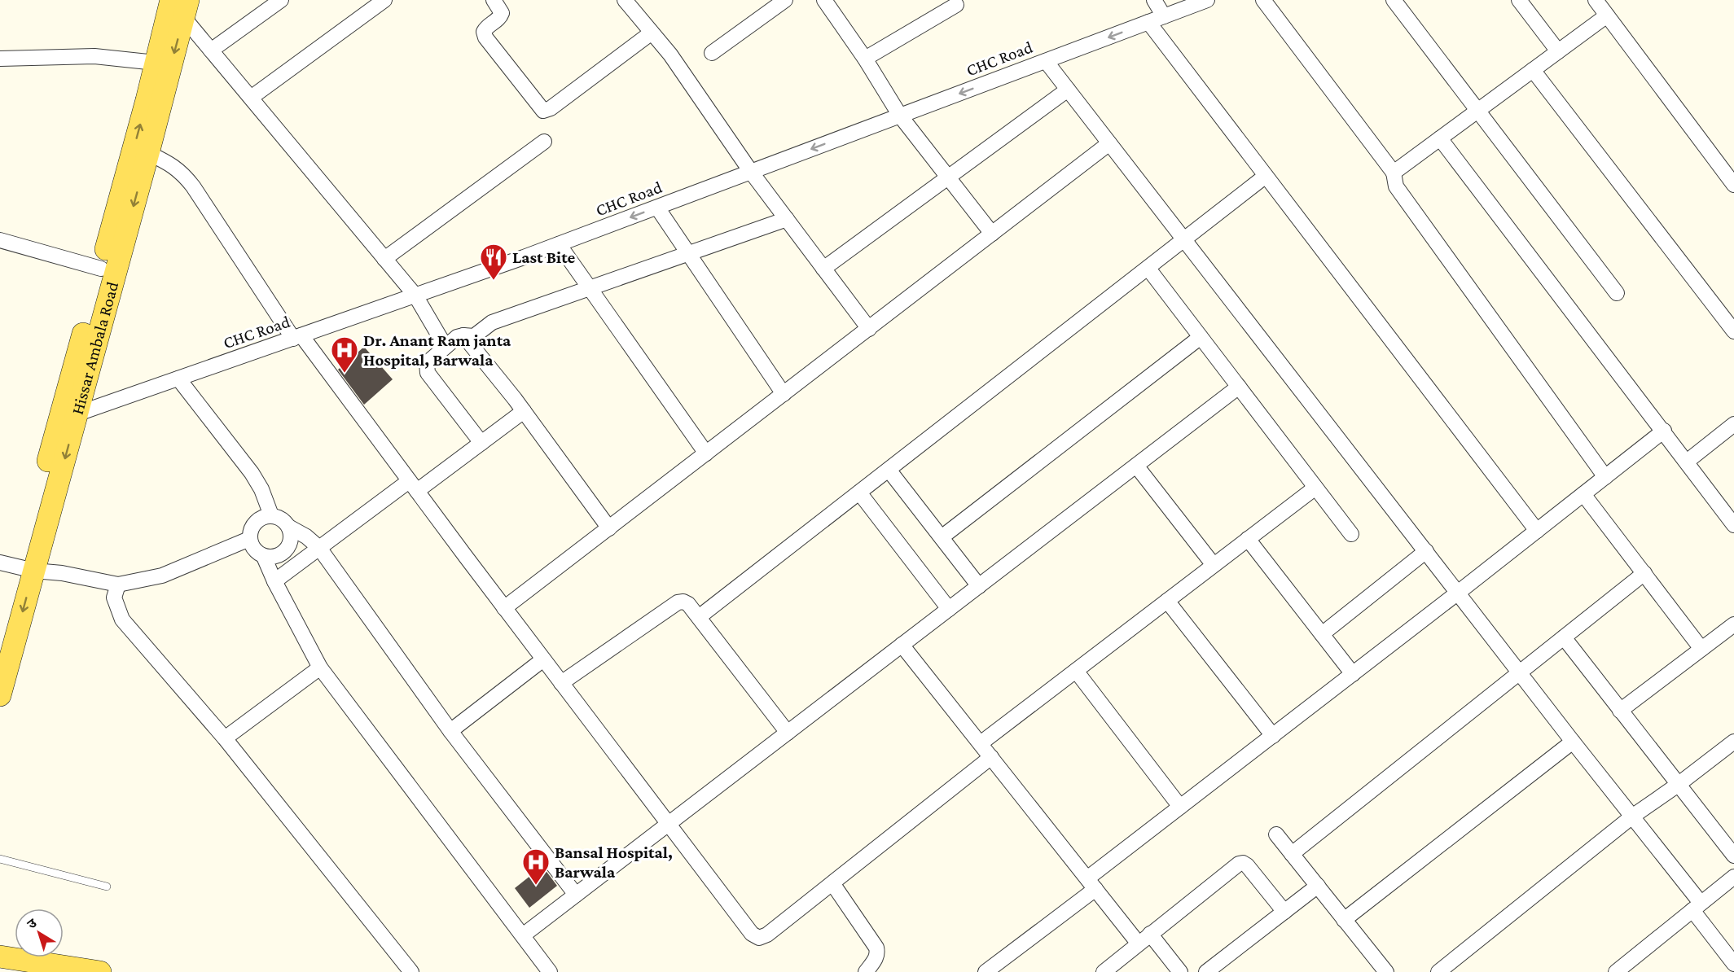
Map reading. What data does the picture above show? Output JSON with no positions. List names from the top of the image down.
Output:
{
  "streets": {
    "main road": ["Hissar Ambala Road"],
    "street": ["CHC Road"]
  },
  "crossings": [
    ["CHC Road", "Hissar Ambala Road"]
  ],
  "places": {
    "restaurant": ["Last Bite"],
    "hospital": ["Dr. Anant Ram janta Hospital, Barwala", "Bansal Hospital, Barwala"]
  },
  "north": "top left"
}
